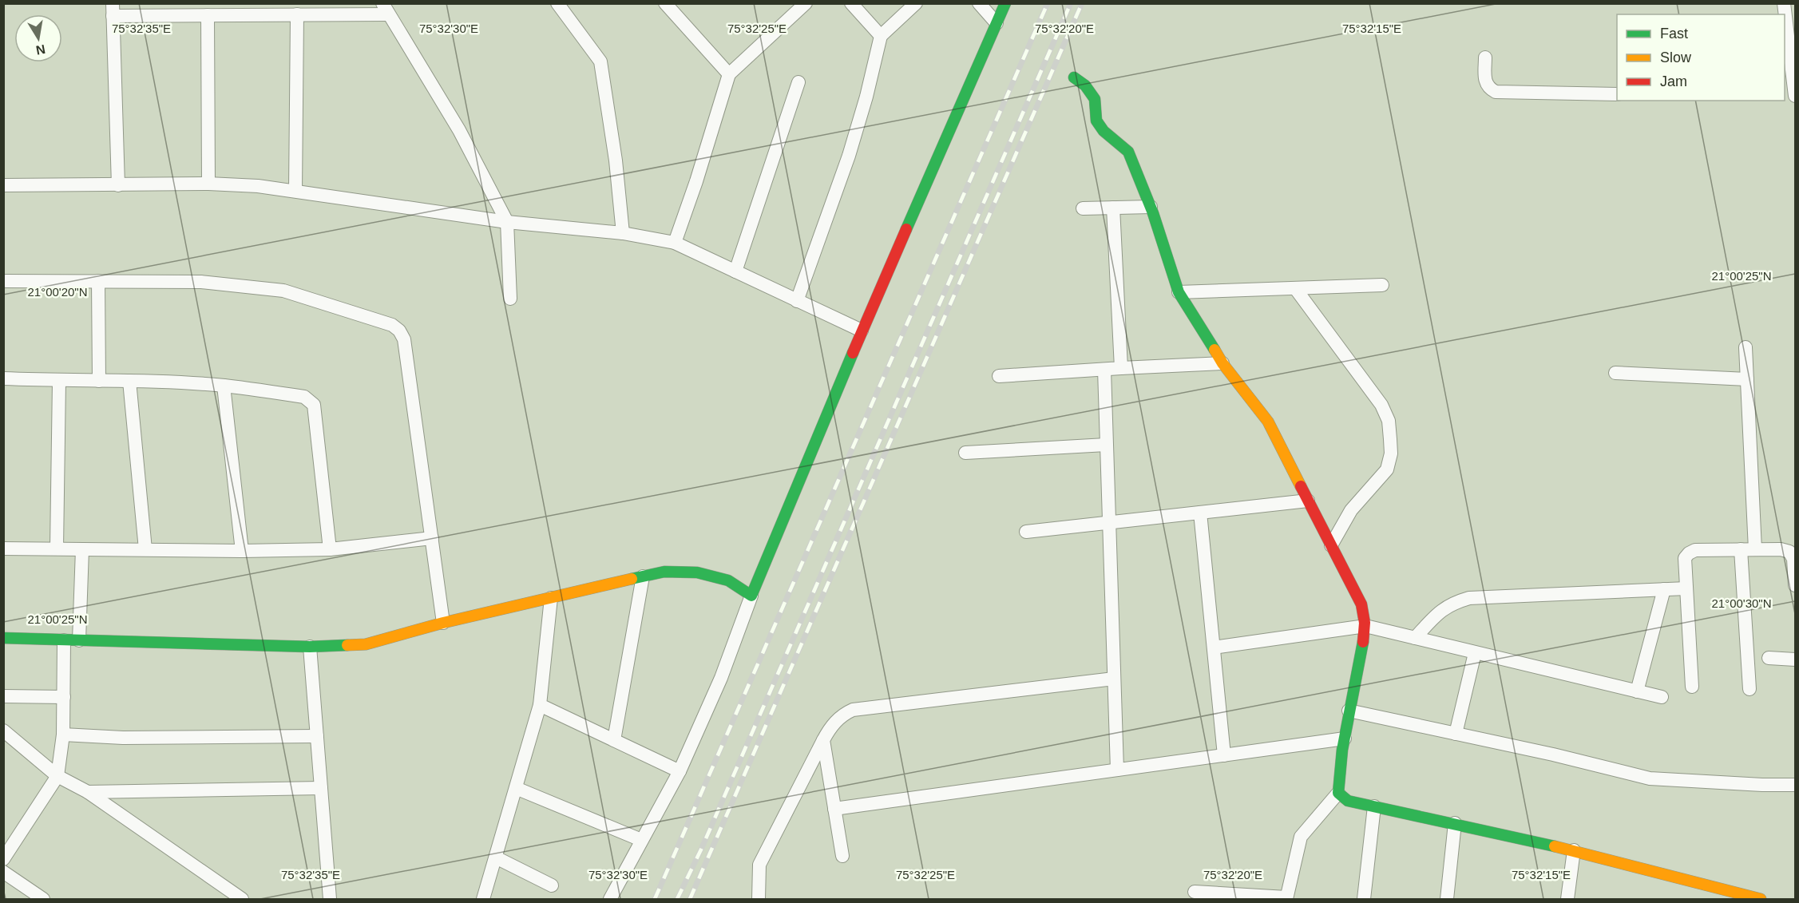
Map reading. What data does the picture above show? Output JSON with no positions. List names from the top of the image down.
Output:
{
  "legend": ["Fast", "Slow", "Jam"],
  "north": "bottom",
  "coordinates": [
    "75°32'35\"E",
    "75°32'30\"E",
    "75°32'25\"E",
    "75°32'20\"E",
    "75°32'15\"E",
    "21°00'25\"N",
    "21°00'20\"N",
    "21°00'30\"N"
  ]
}
